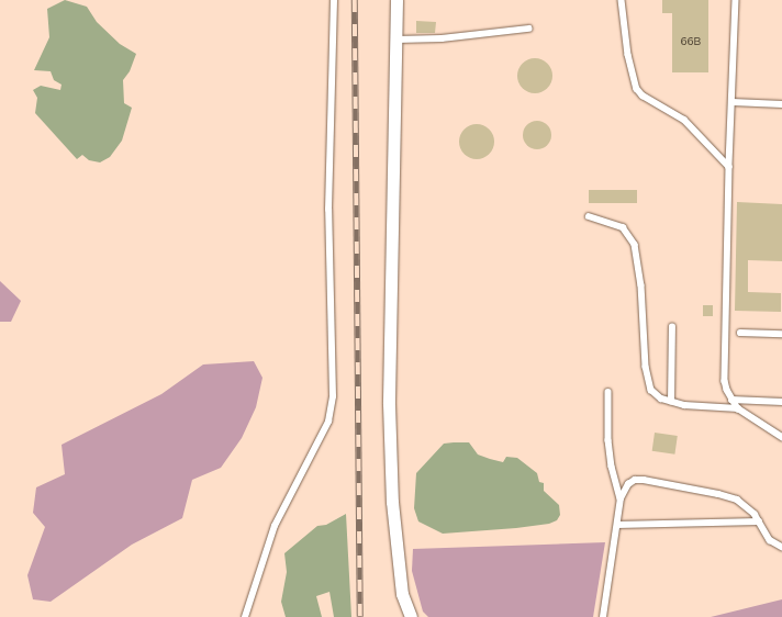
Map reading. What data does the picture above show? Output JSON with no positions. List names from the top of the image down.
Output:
{
  "house_numbers": ["66В"]
}
